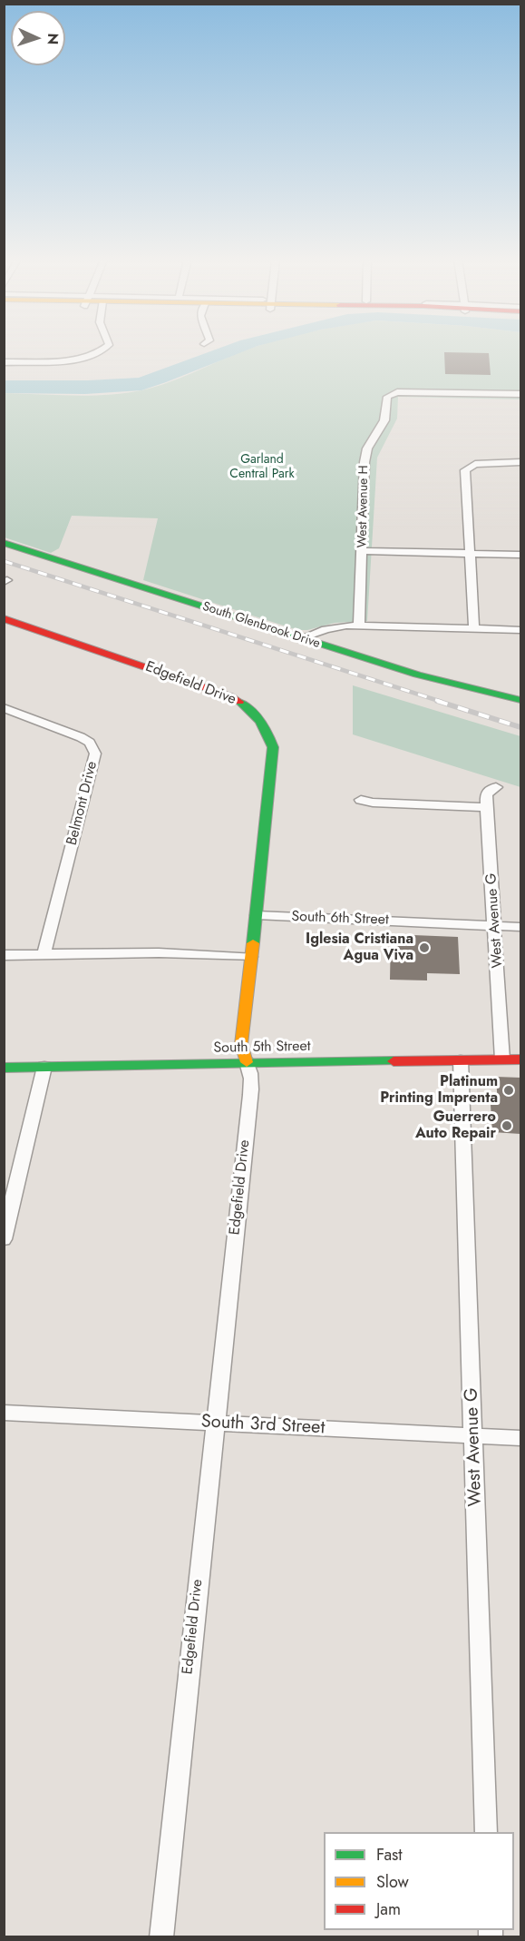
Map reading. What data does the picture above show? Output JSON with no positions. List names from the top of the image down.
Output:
{
  "streets": {
    "street": [
      "West Avenue H",
      "South Glenbrook Drive",
      "Edgefield Drive",
      "Belmont Drive",
      "South 6th Street",
      "West Avenue G",
      "South 5th Street",
      "South 3rd Street"
    ]
  },
  "crossings": [
    ["Edgefield Drive", "South 6th Street"],
    ["Edgefield Drive", "South 5th Street"],
    ["Edgefield Drive", "South 3rd Street"],
    ["South 6th Street", "West Avenue G"],
    ["West Avenue G", "South 5th Street"],
    ["West Avenue G", "South 3rd Street"]
  ],
  "parks": ["Garland Central Park"],
  "places": ["Iglesia Cristiana Agua Viva", "Platinum Printing Imprenta", "Guerrero Auto Repair"],
  "legend": ["Fast", "Slow", "Jam"],
  "north": "right"
}
